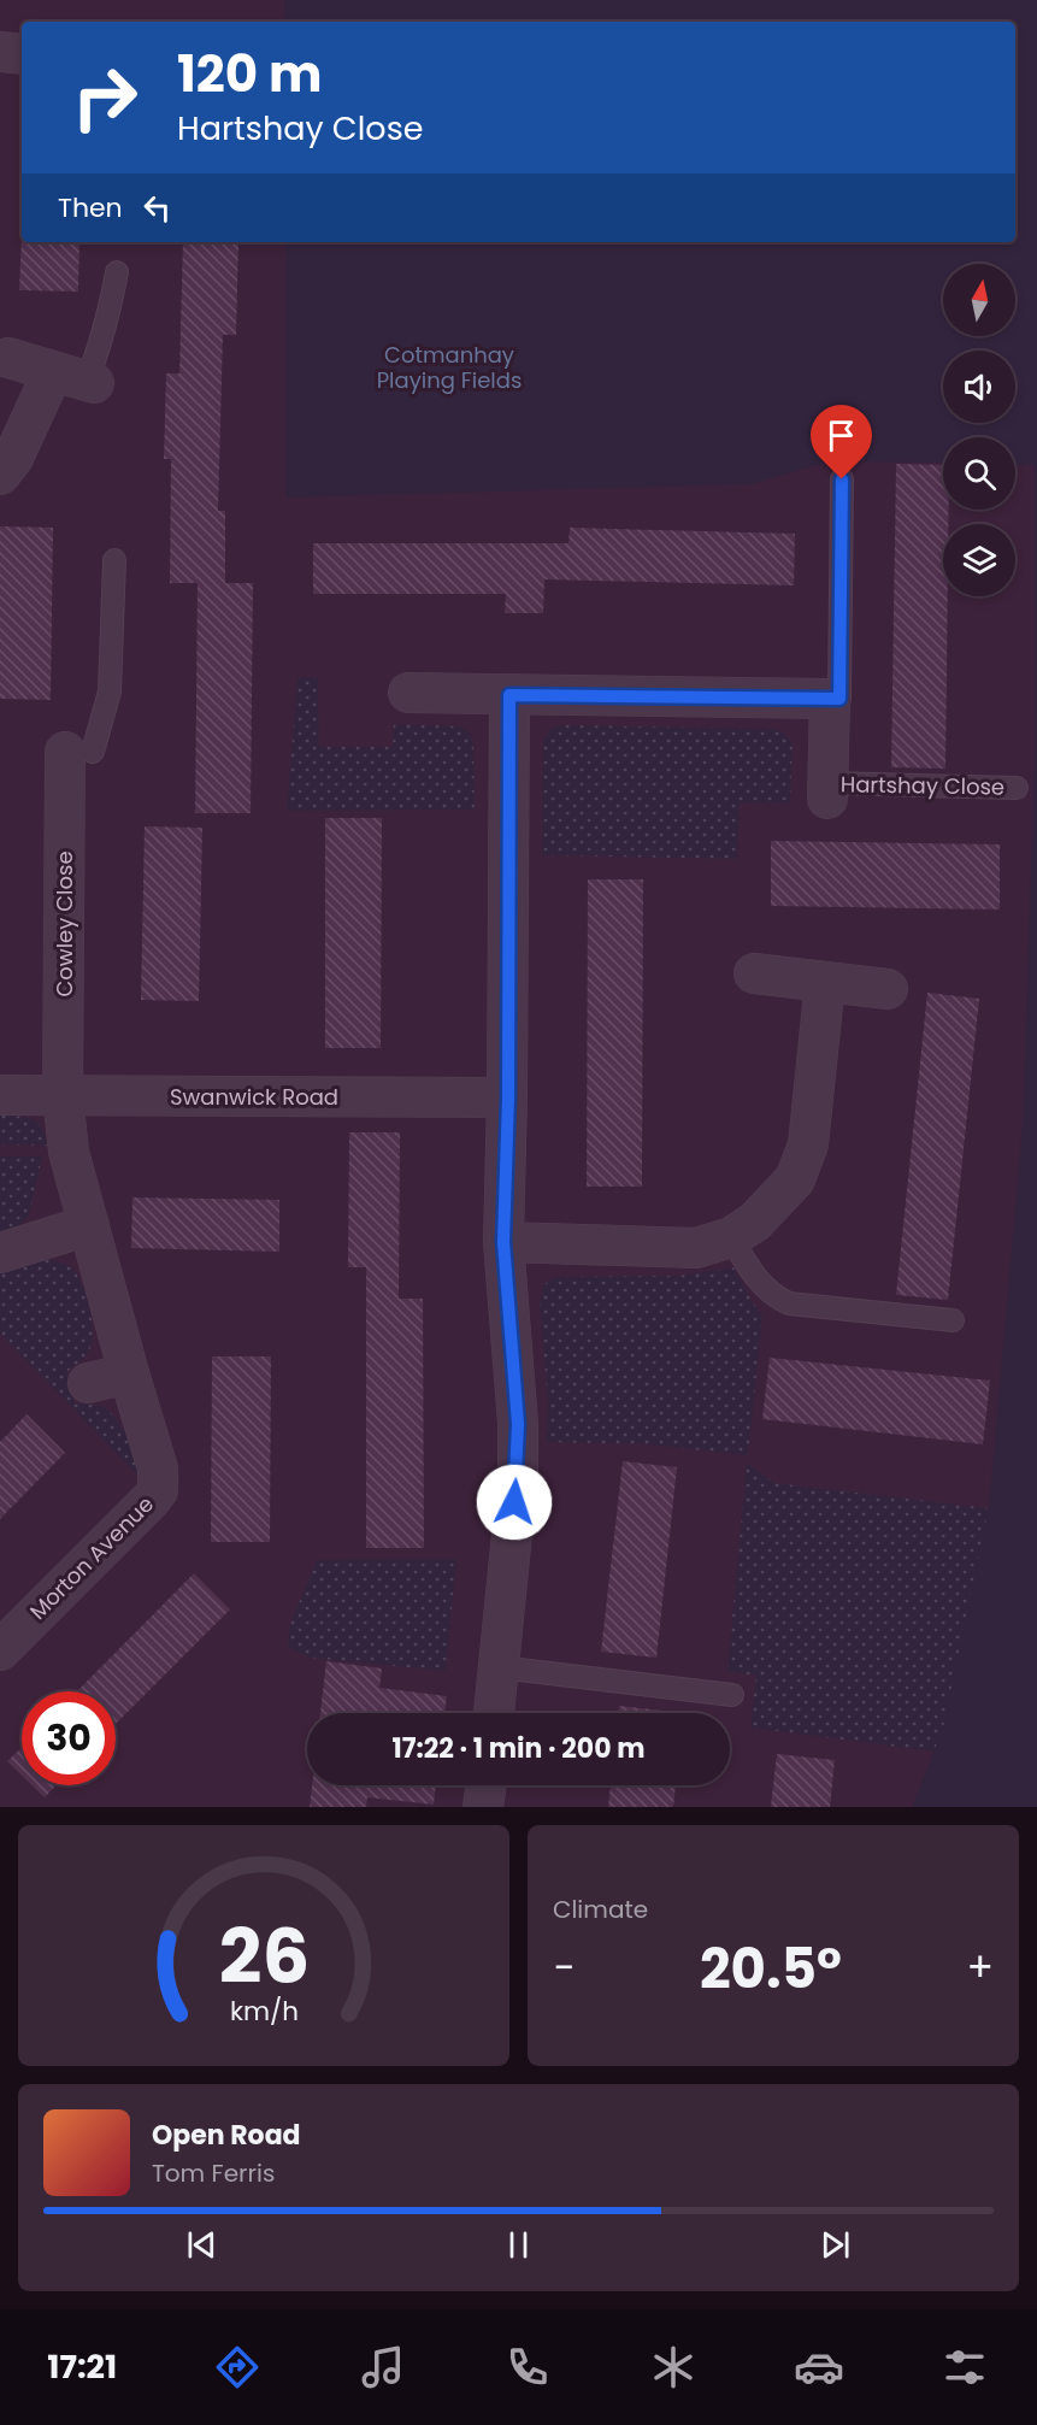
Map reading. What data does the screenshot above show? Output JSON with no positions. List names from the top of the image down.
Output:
{
  "streets": {
    "street": [
      "Hartshay Close",
      "Cowley Close",
      "Swanwick Road",
      "Morton Avenue"
    ]
  },
  "crossings": [
    ["Cowley Close", "Swanwick Road"],
    ["Cowley Close", "Morton Avenue"],
    ["Swanwick Road", "Morton Avenue"]
  ],
  "parks": ["Cotmanhay Playing Fields"],
  "north": "top",
  "page": {
    "turn": ["120 m", "Hartshay Close"],
    "then": "Then",
    "limit": "30",
    "trip": "17:22 · 1 min · 200 m",
    "tile": "Climate",
    "heat": ["−", "20.5°", "+"],
    "song": ["Open Road", "Tom Ferris"],
    "tabs": "17:21",
    "gauge": ["26", "km/h"]
  }
}
